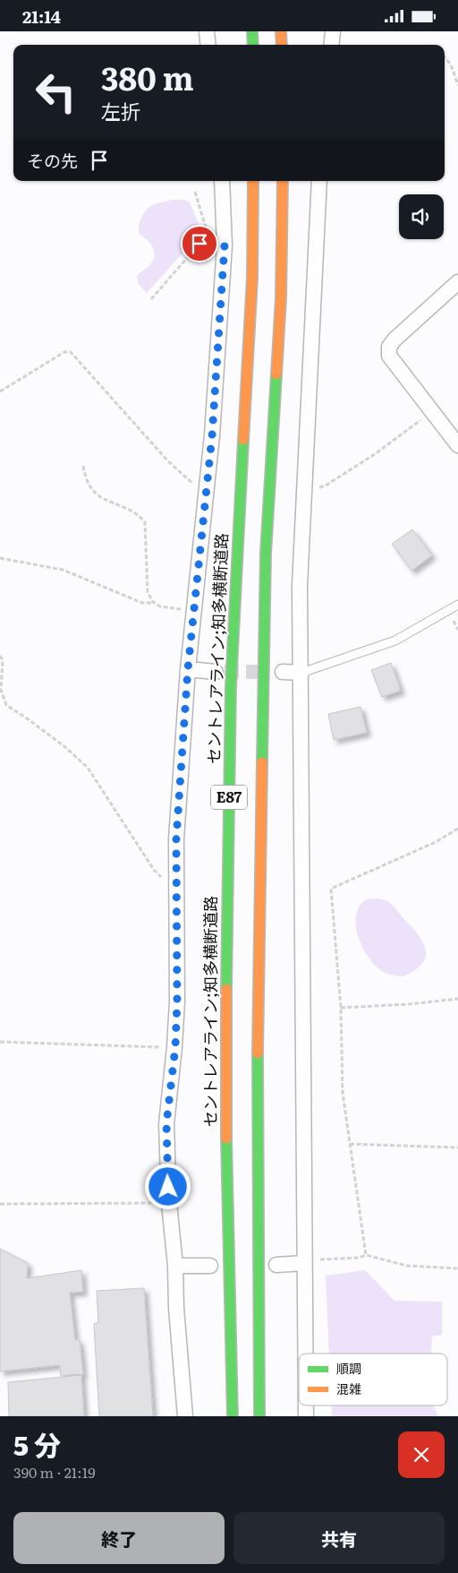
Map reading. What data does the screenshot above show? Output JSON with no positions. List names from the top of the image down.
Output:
{
  "streets": {
    "highway": ["セントレアライン;知多横断道路", "E87"]
  },
  "legend": ["順調", "混雑"],
  "page": {
    "status": "21:14",
    "turn": ["380 m", "左折"],
    "then": "その先",
    "heading": ["5 分", "390 m · 21:19"],
    "buttons": ["終了", "共有"]
  }
}
